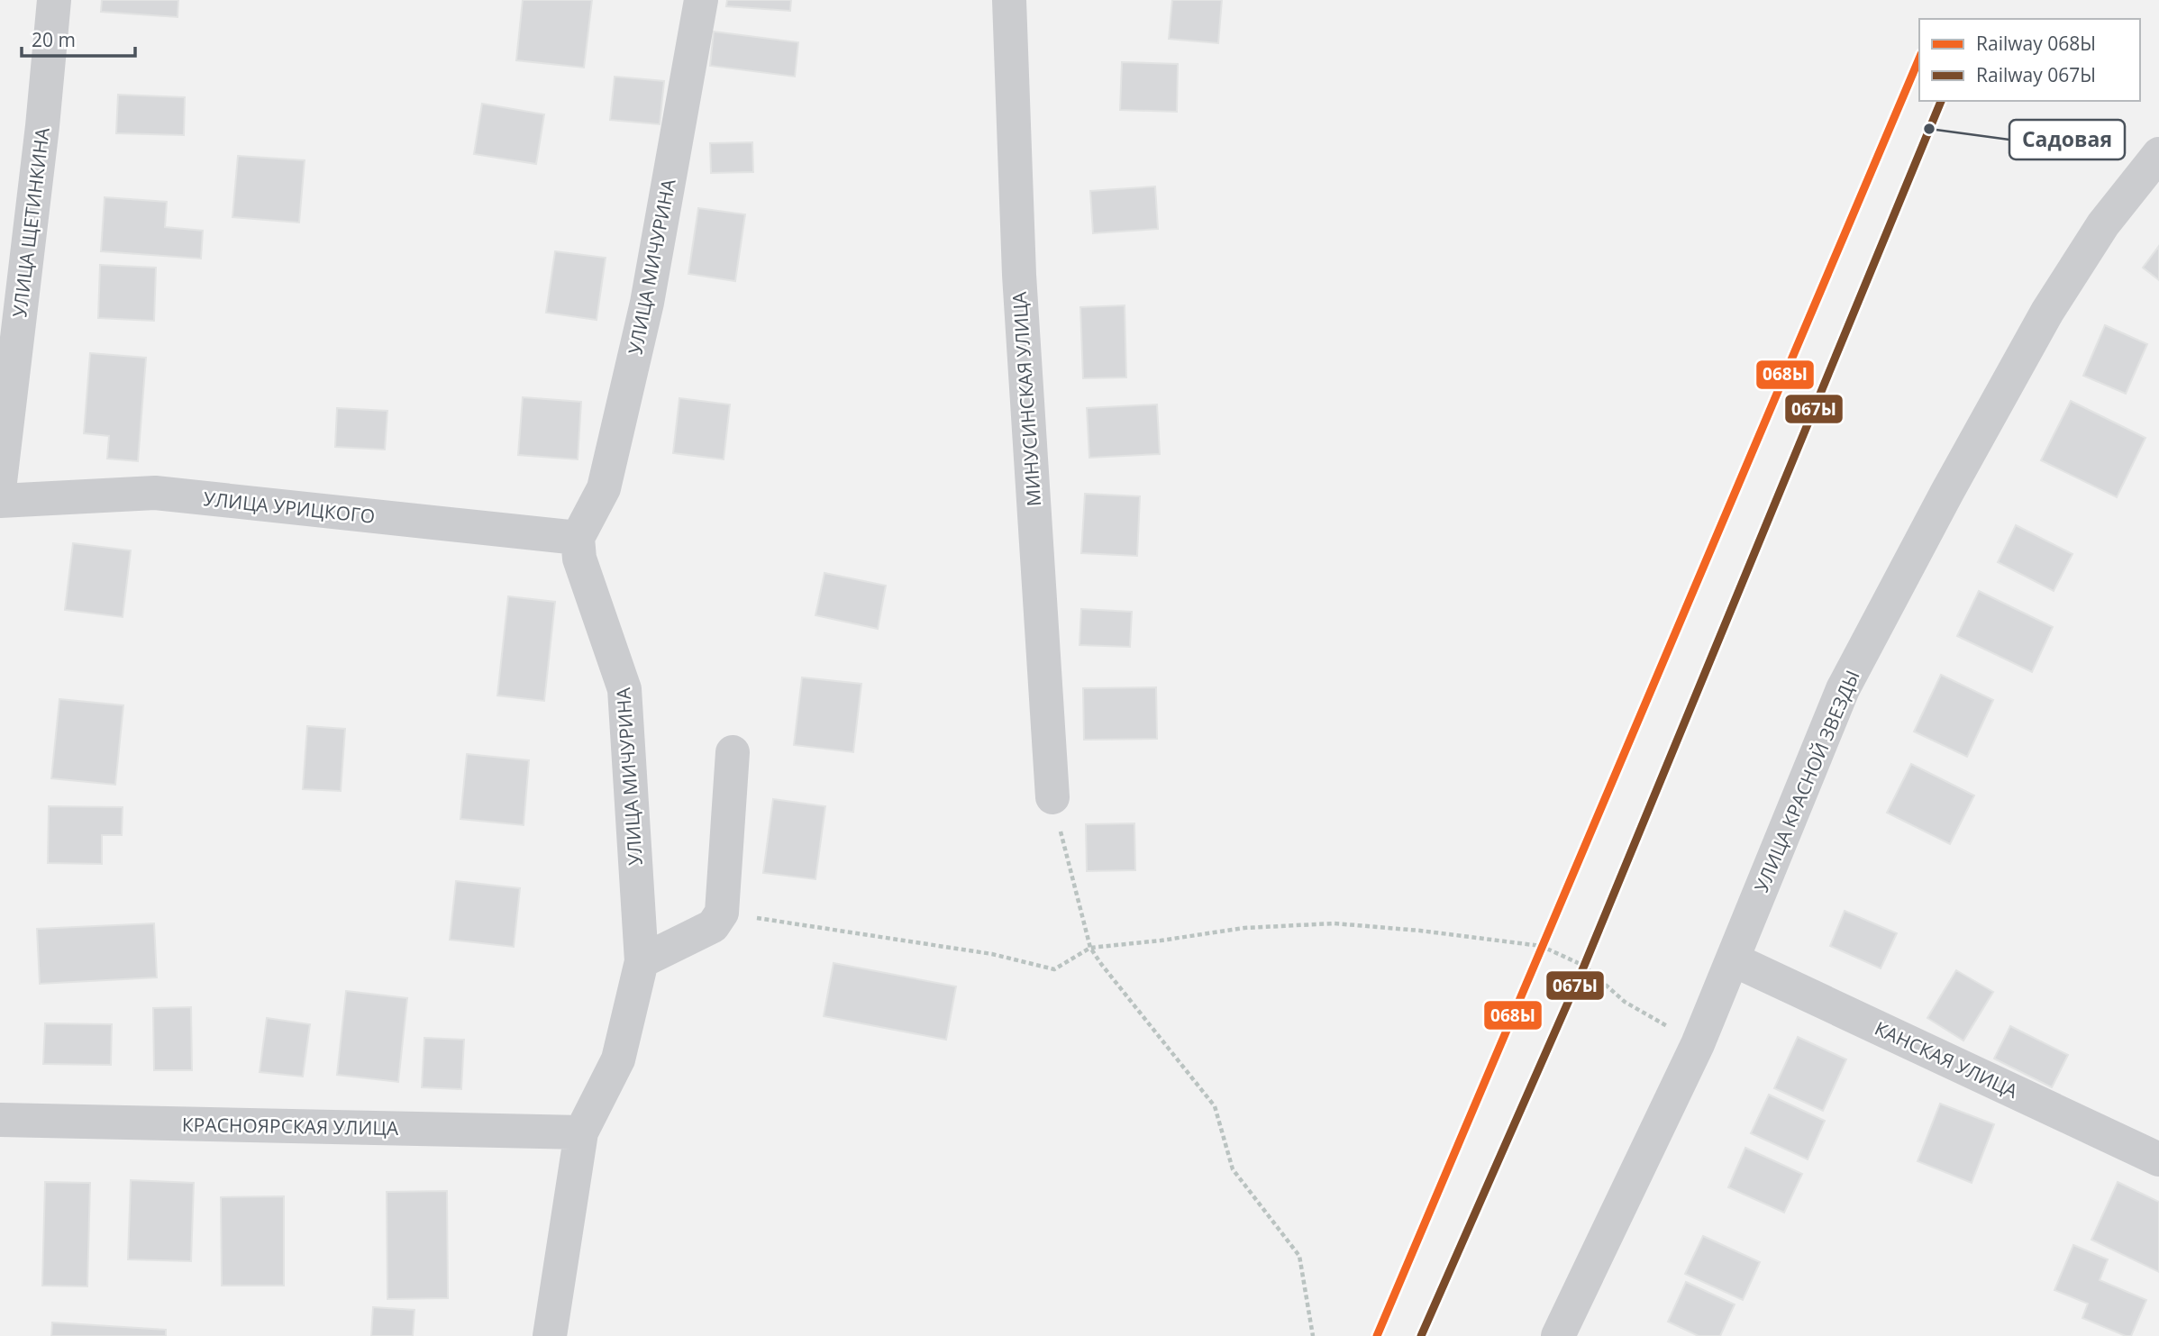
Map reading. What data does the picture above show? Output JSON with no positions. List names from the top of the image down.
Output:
{
  "streets": {
    "street": [
      "УЛИЦА ЩЕТИНКИНА",
      "УЛИЦА МИЧУРИНА",
      "МИНУСИНСКАЯ УЛИЦА",
      "УЛИЦА УРИЦКОГО",
      "УЛИЦА КРАСНОЙ ЗВЕЗДЫ",
      "КАНСКАЯ УЛИЦА",
      "КРАСНОЯРСКАЯ УЛИЦА"
    ]
  },
  "crossings": [
    ["УЛИЦА МИЧУРИНА", "УЛИЦА УРИЦКОГО"],
    ["УЛИЦА МИЧУРИНА", "КРАСНОЯРСКАЯ УЛИЦА"],
    ["УЛИЦА КРАСНОЙ ЗВЕЗДЫ", "КАНСКАЯ УЛИЦА"]
  ],
  "places": ["Садовая"],
  "lines": ["rail line 068Ы", "rail line 067Ы"],
  "legend": ["Railway 068Ы", "Railway 067Ы"],
  "scale_bar": "20 m"
}
